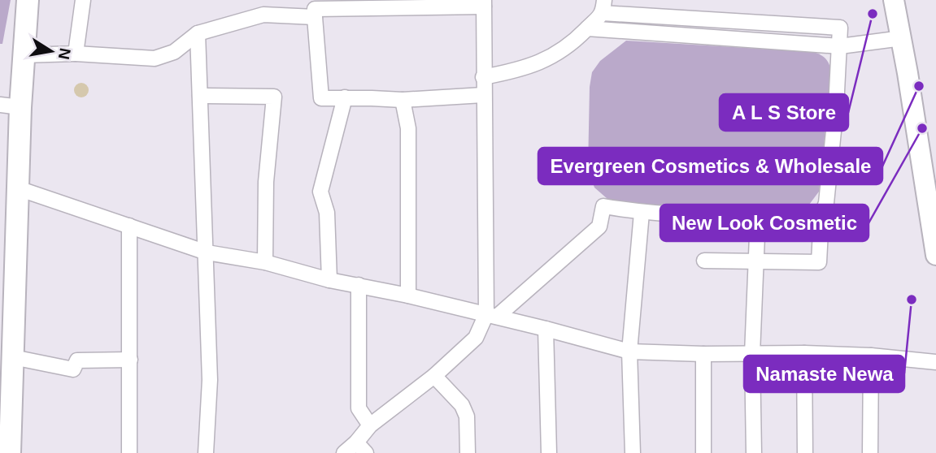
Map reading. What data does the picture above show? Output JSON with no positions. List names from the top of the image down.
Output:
{
  "places": [
    "A L S Store",
    "Evergreen Cosmetics & Wholesale",
    "New Look Cosmetic",
    "Namaste Newa"
  ],
  "north": "right"
}
